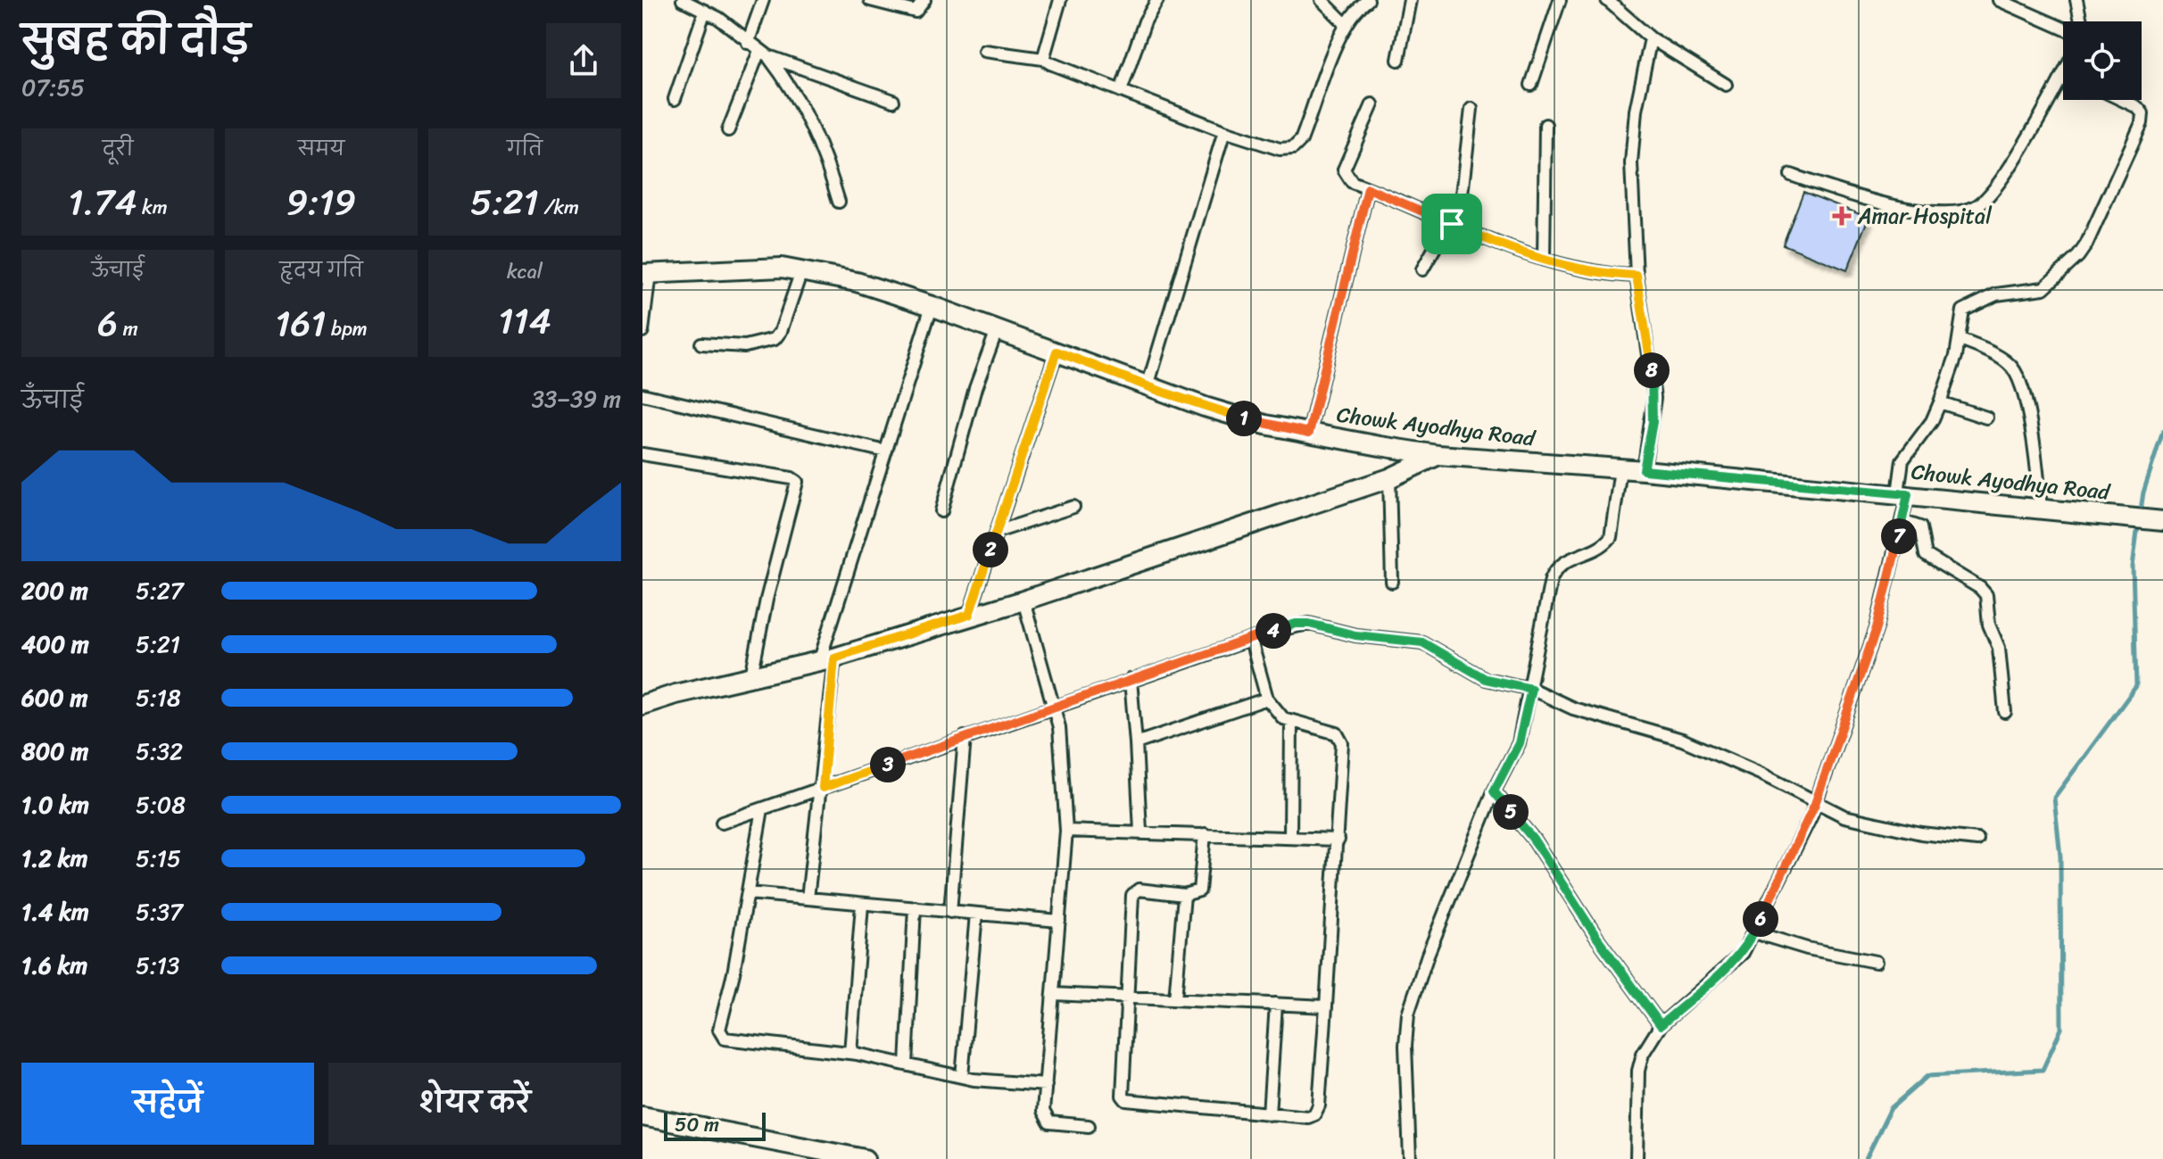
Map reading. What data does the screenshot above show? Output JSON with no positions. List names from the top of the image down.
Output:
{
  "streets": {
    "main road": ["Chowk Ayodhya Road"]
  },
  "places": {
    "health": ["Amar Hospital"]
  },
  "scale_bar": "50 m",
  "page": {
    "heading": ["सुबह की दौड़", "07:55"],
    "stats": [
      ["दूरी", "1.74 km"],
      ["समय", "9:19"],
      ["गति", "5:21 /km"],
      ["ऊँचाई", "6 m"],
      ["हृदय गति", "161 bpm"],
      ["kcal", "114"]
    ],
    "pins": [
      "8",
      "1",
      "7",
      "2",
      "4",
      "3",
      "5",
      "6"
    ],
    "chart": ["ऊँचाई", "33–39 m"],
    "list": [
      {
        "name": "200 m",
        "note": "5:27"
      },
      {
        "name": "400 m",
        "note": "5:21"
      },
      {
        "name": "600 m",
        "note": "5:18"
      },
      {
        "name": "800 m",
        "note": "5:32"
      },
      {
        "name": "1.0 km",
        "note": "5:08"
      },
      {
        "name": "1.2 km",
        "note": "5:15"
      },
      {
        "name": "1.4 km",
        "note": "5:37"
      },
      {
        "name": "1.6 km",
        "note": "5:13"
      }
    ],
    "buttons": ["सहेजें", "शेयर करें"],
    "scale": "50 m"
  }
}
